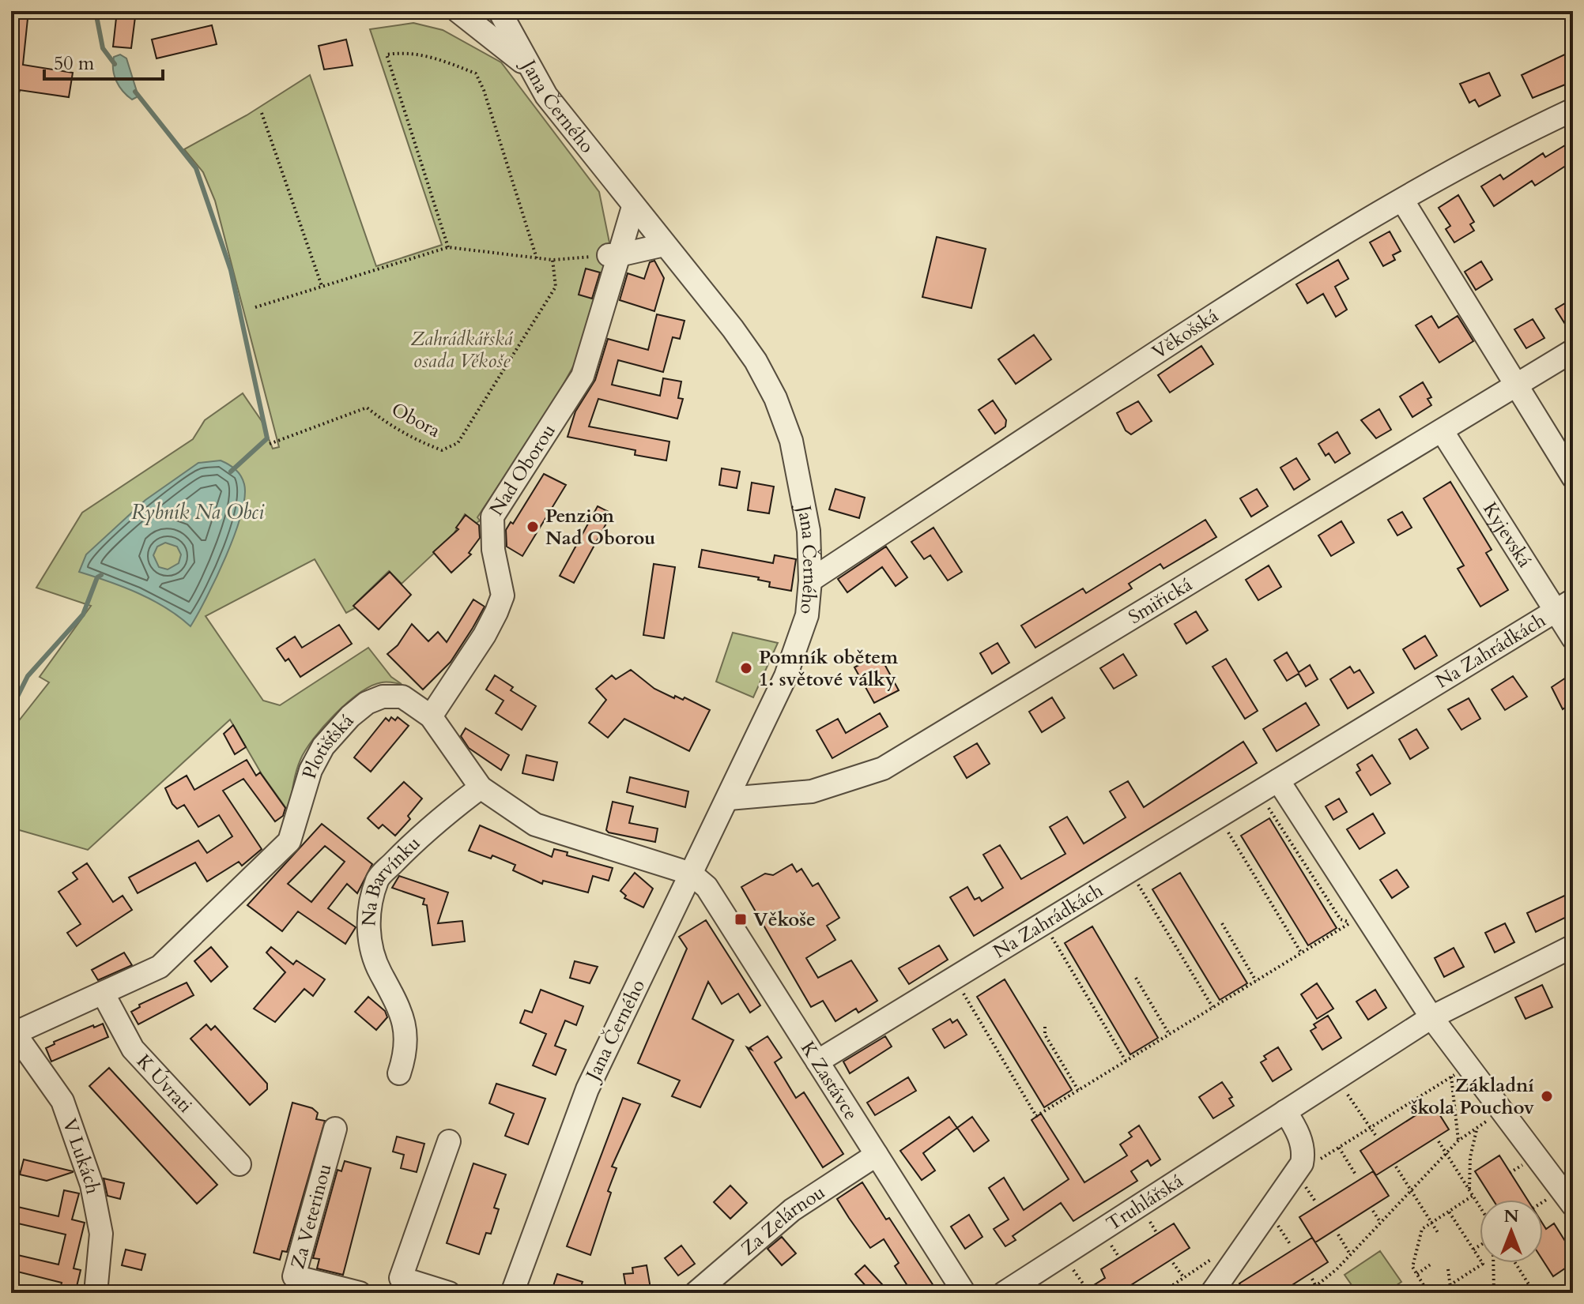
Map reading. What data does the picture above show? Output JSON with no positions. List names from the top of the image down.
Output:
{
  "streets": {
    "street": [
      "Jana Černého",
      "Věkošská",
      "Nad Oborou",
      "Kyjevská",
      "Smiřická",
      "Na Zahrádkách",
      "Plotišťská",
      "Na Barvínku",
      "K Zastávce",
      "K Úvrati",
      "V Lukách",
      "Truhlářská",
      "Za Veterinou",
      "Za Zelárnou"
    ],
    "path": ["Obora"]
  },
  "crossings": [
    ["Jana Černého", "Věkošská"],
    ["Jana Černého", "Nad Oborou"],
    ["Jana Černého", "Smiřická"],
    ["Jana Černého", "Plotišťská"],
    ["Jana Černého", "K Zastávce"],
    ["Nad Oborou", "Plotišťská"],
    ["Kyjevská", "Smiřická"],
    ["Kyjevská", "Na Zahrádkách"],
    ["Na Zahrádkách", "K Zastávce"],
    ["Plotišťská", "Na Barvínku"],
    ["Plotišťská", "K Zastávce"],
    ["Plotišťská", "K Úvrati"],
    ["Plotišťská", "V Lukách"],
    ["K Zastávce", "Za Zelárnou"]
  ],
  "water": ["Rybník Na Obci"],
  "parks": ["Zahrádkářská osada Věkoše"],
  "places": {
    "other": ["Penzion Nad Oborou", "Pomník obětem 1. světové války", "Základní škola Pouchov"],
    "transit": ["Věkoše"]
  },
  "scale_bar": "50 m",
  "north": "top"
}
